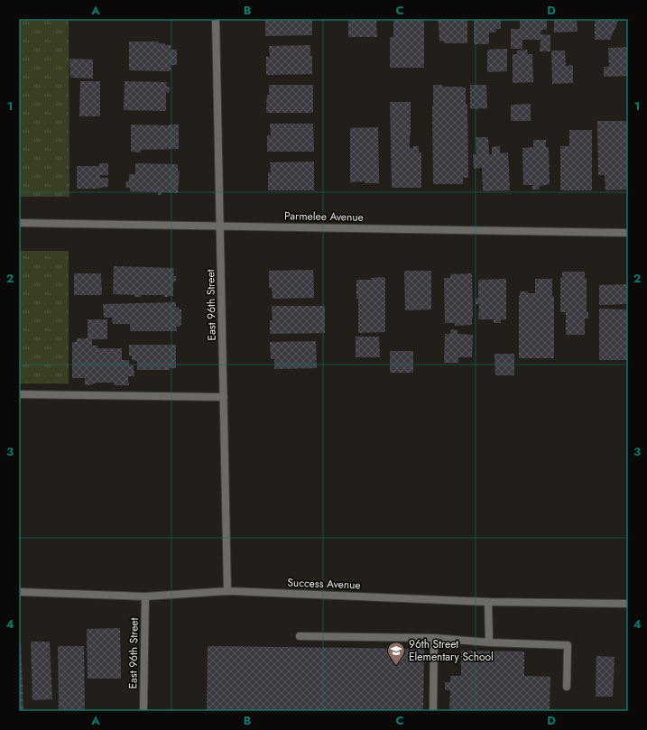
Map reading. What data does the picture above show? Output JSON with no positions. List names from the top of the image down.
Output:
{
  "streets": {
    "street": ["Parmelee Avenue", "East 96th Street", "Success Avenue"]
  },
  "crossings": [
    ["Parmelee Avenue", "East 96th Street"],
    ["East 96th Street", "Success Avenue"]
  ],
  "places": {
    "school or university": ["96th Street Elementary School"]
  },
  "grid": {
    "columns": [
      "A",
      "B",
      "C",
      "D"
    ],
    "rows": [
      "1",
      "2",
      "3",
      "4"
    ]
  }
}
